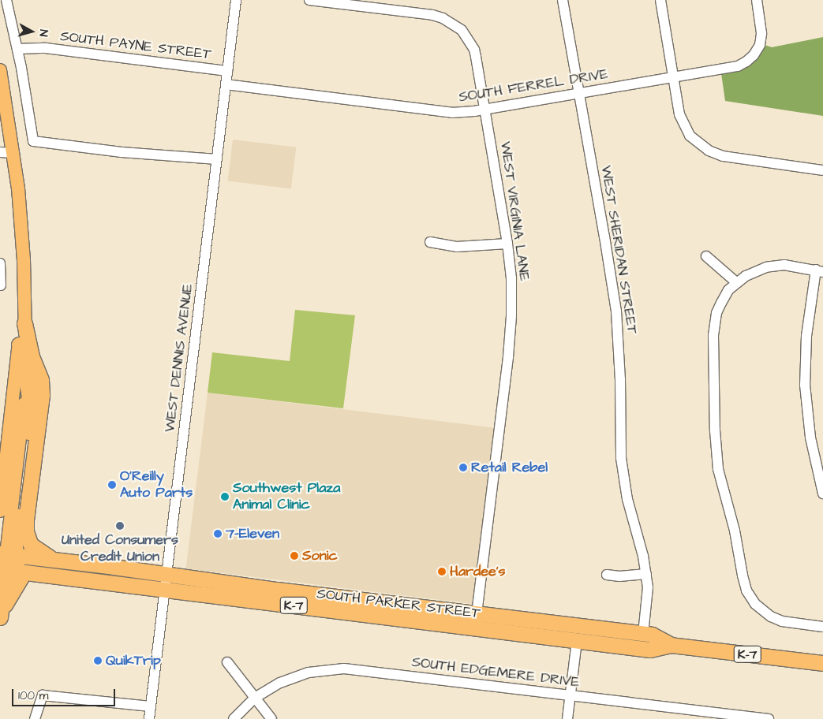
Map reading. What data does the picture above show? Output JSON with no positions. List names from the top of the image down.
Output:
{
  "streets": {
    "highway": ["SOUTH PARKER STREET", "K-7"],
    "street": [
      "SOUTH PAYNE STREET",
      "SOUTH FERREL DRIVE",
      "WEST VIRGINIA LANE",
      "WEST SHERIDAN STREET",
      "WEST DENNIS AVENUE",
      "SOUTH EDGEMERE DRIVE"
    ]
  },
  "crossings": [
    ["SOUTH PAYNE STREET", "WEST DENNIS AVENUE"],
    ["SOUTH FERREL DRIVE", "WEST VIRGINIA LANE"],
    ["SOUTH FERREL DRIVE", "WEST SHERIDAN STREET"],
    ["SOUTH FERREL DRIVE", "WEST DENNIS AVENUE"],
    ["WEST VIRGINIA LANE", "SOUTH PARKER STREET"],
    ["WEST SHERIDAN STREET", "SOUTH PARKER STREET"],
    ["WEST DENNIS AVENUE", "SOUTH PARKER STREET"]
  ],
  "places": [
    "Retail Rebel",
    "O'Reilly Auto Parts",
    "Southwest Plaza Animal Clinic",
    "United Consumers Credit Union",
    "7-Eleven",
    "Sonic",
    "Hardee's",
    "QuikTrip"
  ],
  "scale_bar": "100 m",
  "north": "right"
}
